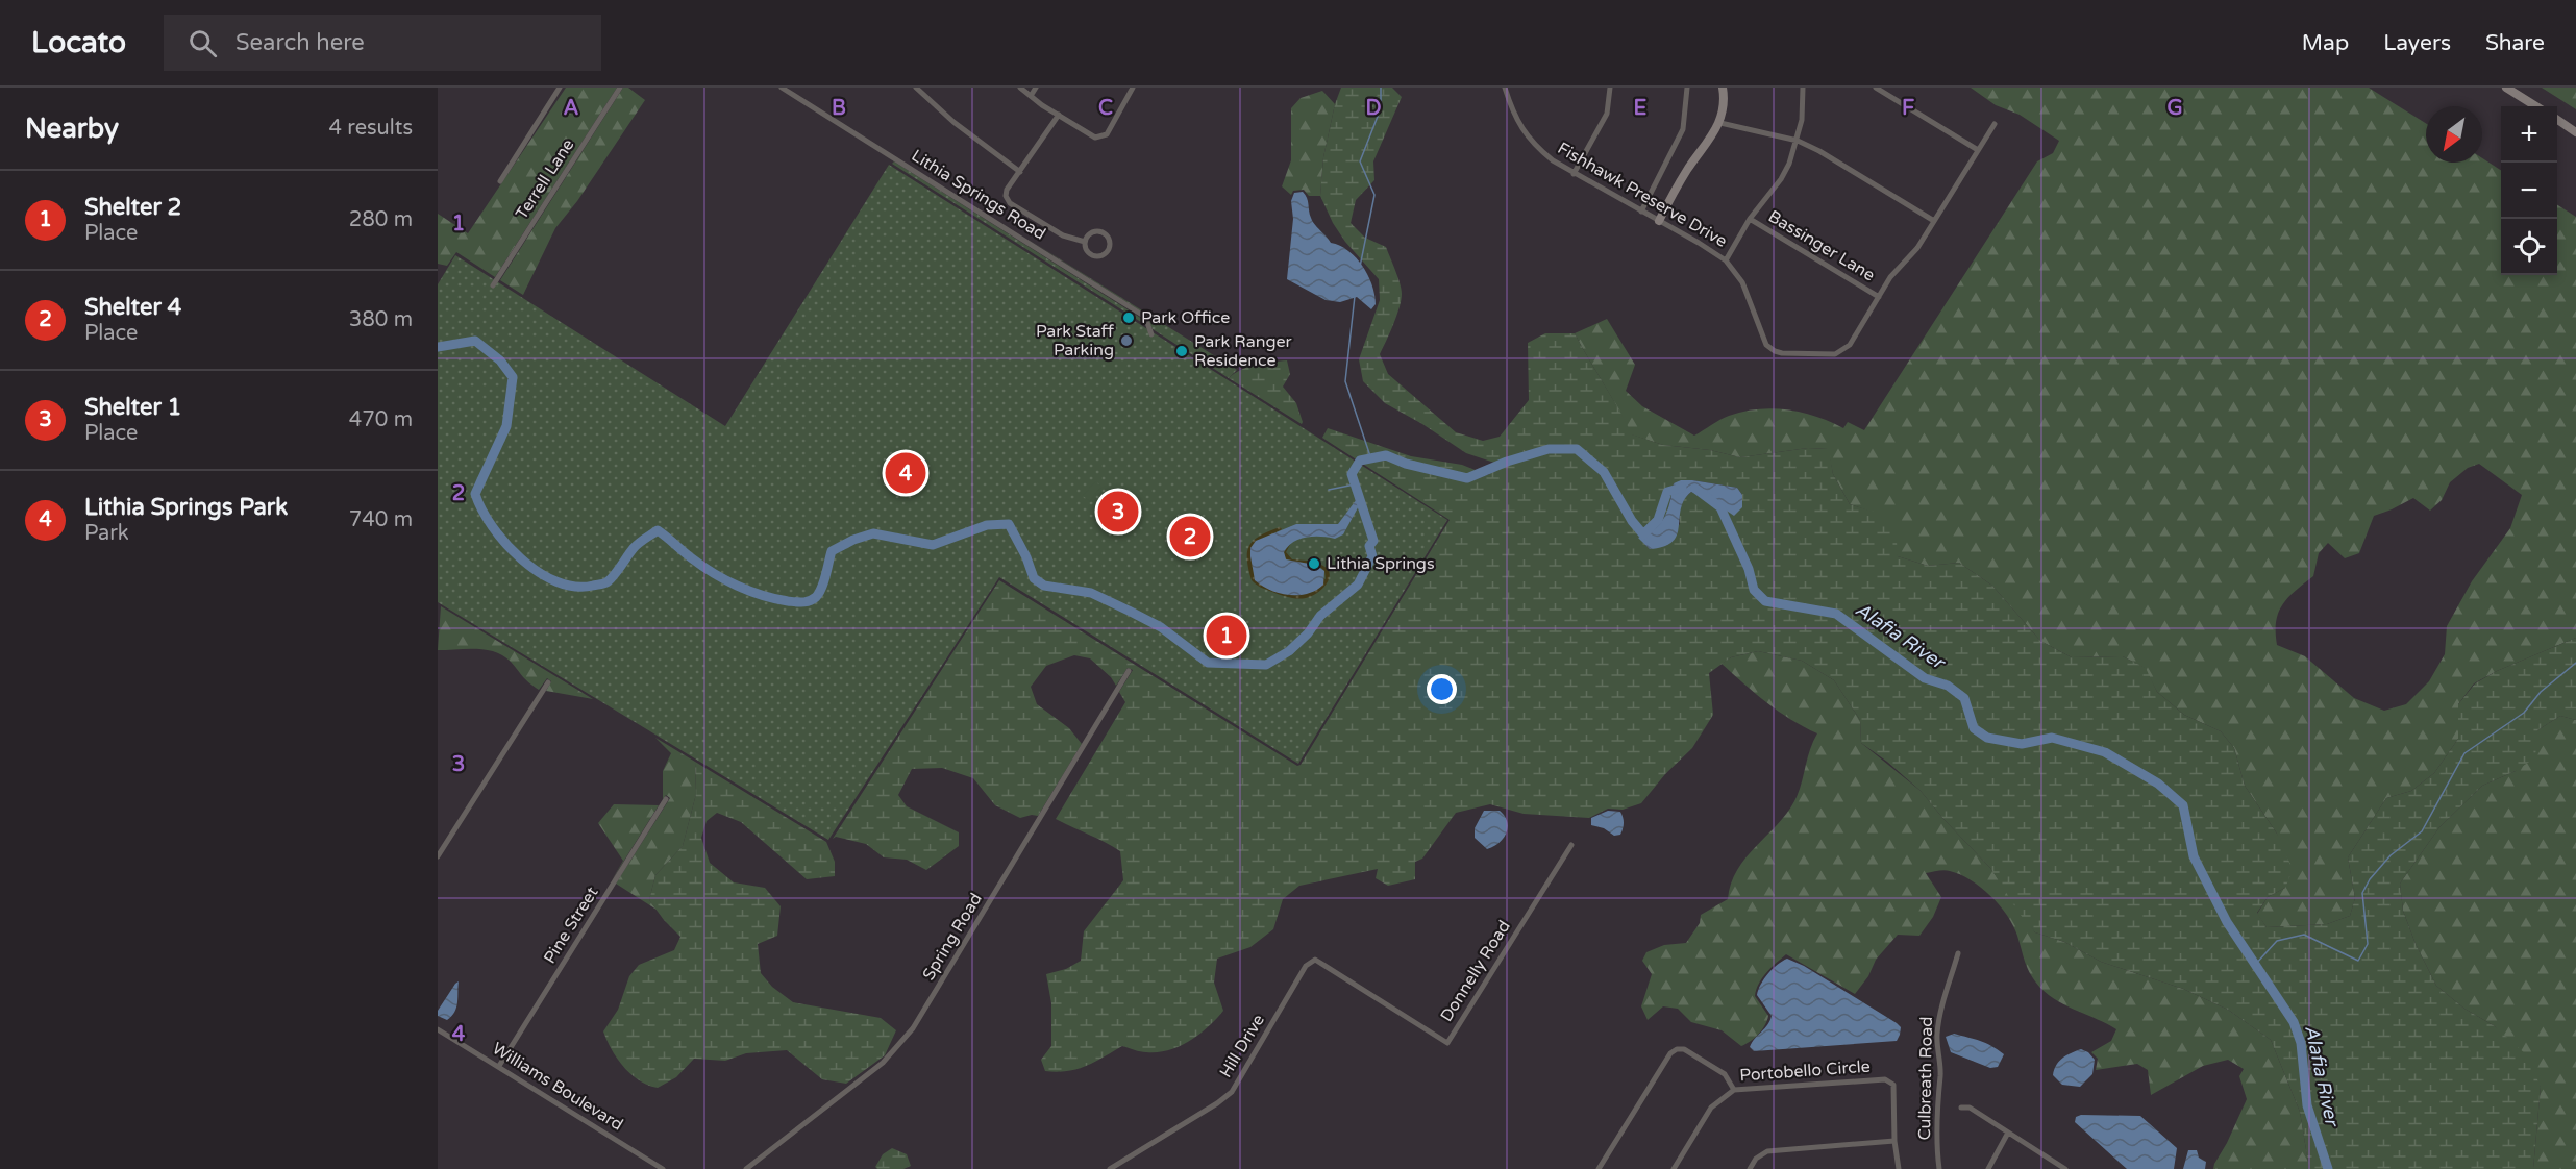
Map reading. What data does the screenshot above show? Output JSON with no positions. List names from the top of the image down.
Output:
{
  "streets": {
    "street": [
      "Terrell Lane",
      "Lithia Springs Road",
      "Fishhawk Preserve Drive",
      "Bassinger Lane",
      "Pine Street",
      "Spring Road",
      "Donnelly Road",
      "Hill Drive",
      "Portobello Circle",
      "Culbreath Road",
      "Williams Boulevard"
    ]
  },
  "crossings": [
    ["Fishhawk Preserve Drive", "Bassinger Lane"],
    ["Pine Street", "Williams Boulevard"],
    ["Donnelly Road", "Hill Drive"]
  ],
  "water": ["Alafia River"],
  "places": [
    "Park Office",
    "Park Staff Parking",
    "Park Ranger Residence",
    "Lithia Springs"
  ],
  "north": "bottom left",
  "page": {
    "header": "Locato",
    "search": "Search here",
    "nav": ["Map", "Layers", "Share"],
    "heading": ["Nearby", "4 results"],
    "map_buttons": ["+", "−"],
    "list": [
      {
        "mark": "1",
        "name": "Shelter 2",
        "note": "Place",
        "value": "280 m"
      },
      {
        "mark": "2",
        "name": "Shelter 4",
        "note": "Place",
        "value": "380 m"
      },
      {
        "mark": "3",
        "name": "Shelter 1",
        "note": "Place",
        "value": "470 m"
      },
      {
        "mark": "4",
        "name": "Lithia Springs Park",
        "note": "Park",
        "value": "740 m"
      }
    ],
    "pins": [
      "4",
      "3",
      "2",
      "1"
    ]
  },
  "grid": {
    "columns": [
      "A",
      "B",
      "C",
      "D",
      "E",
      "F",
      "G"
    ],
    "rows": [
      "1",
      "2",
      "3",
      "4"
    ]
  }
}
